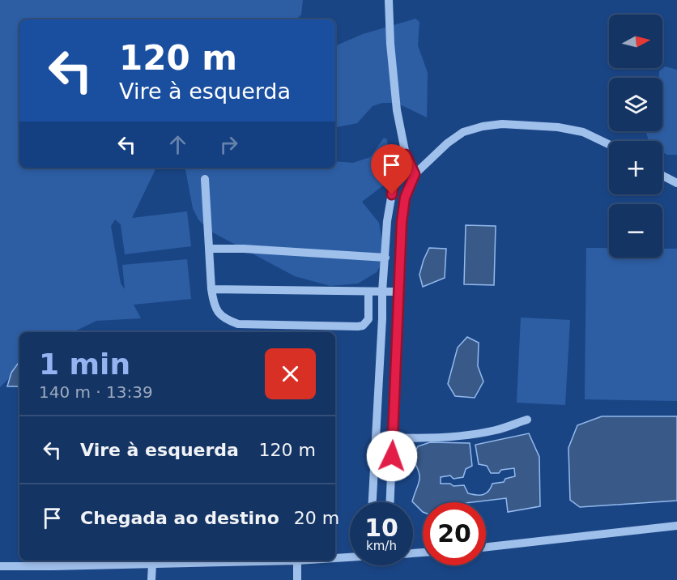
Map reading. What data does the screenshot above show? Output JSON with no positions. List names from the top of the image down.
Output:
{
  "north": "right",
  "page": {
    "map_buttons": ["+", "−"],
    "turn": ["120 m", "Vire à esquerda"],
    "heading": ["1 min", "140 m · 13:39"],
    "list": [
      {
        "name": "Vire à esquerda",
        "value": "120 m"
      },
      {
        "name": "Chegada ao destino",
        "value": "20 m"
      }
    ],
    "speed": "10 km/h",
    "limit": "20"
  }
}
